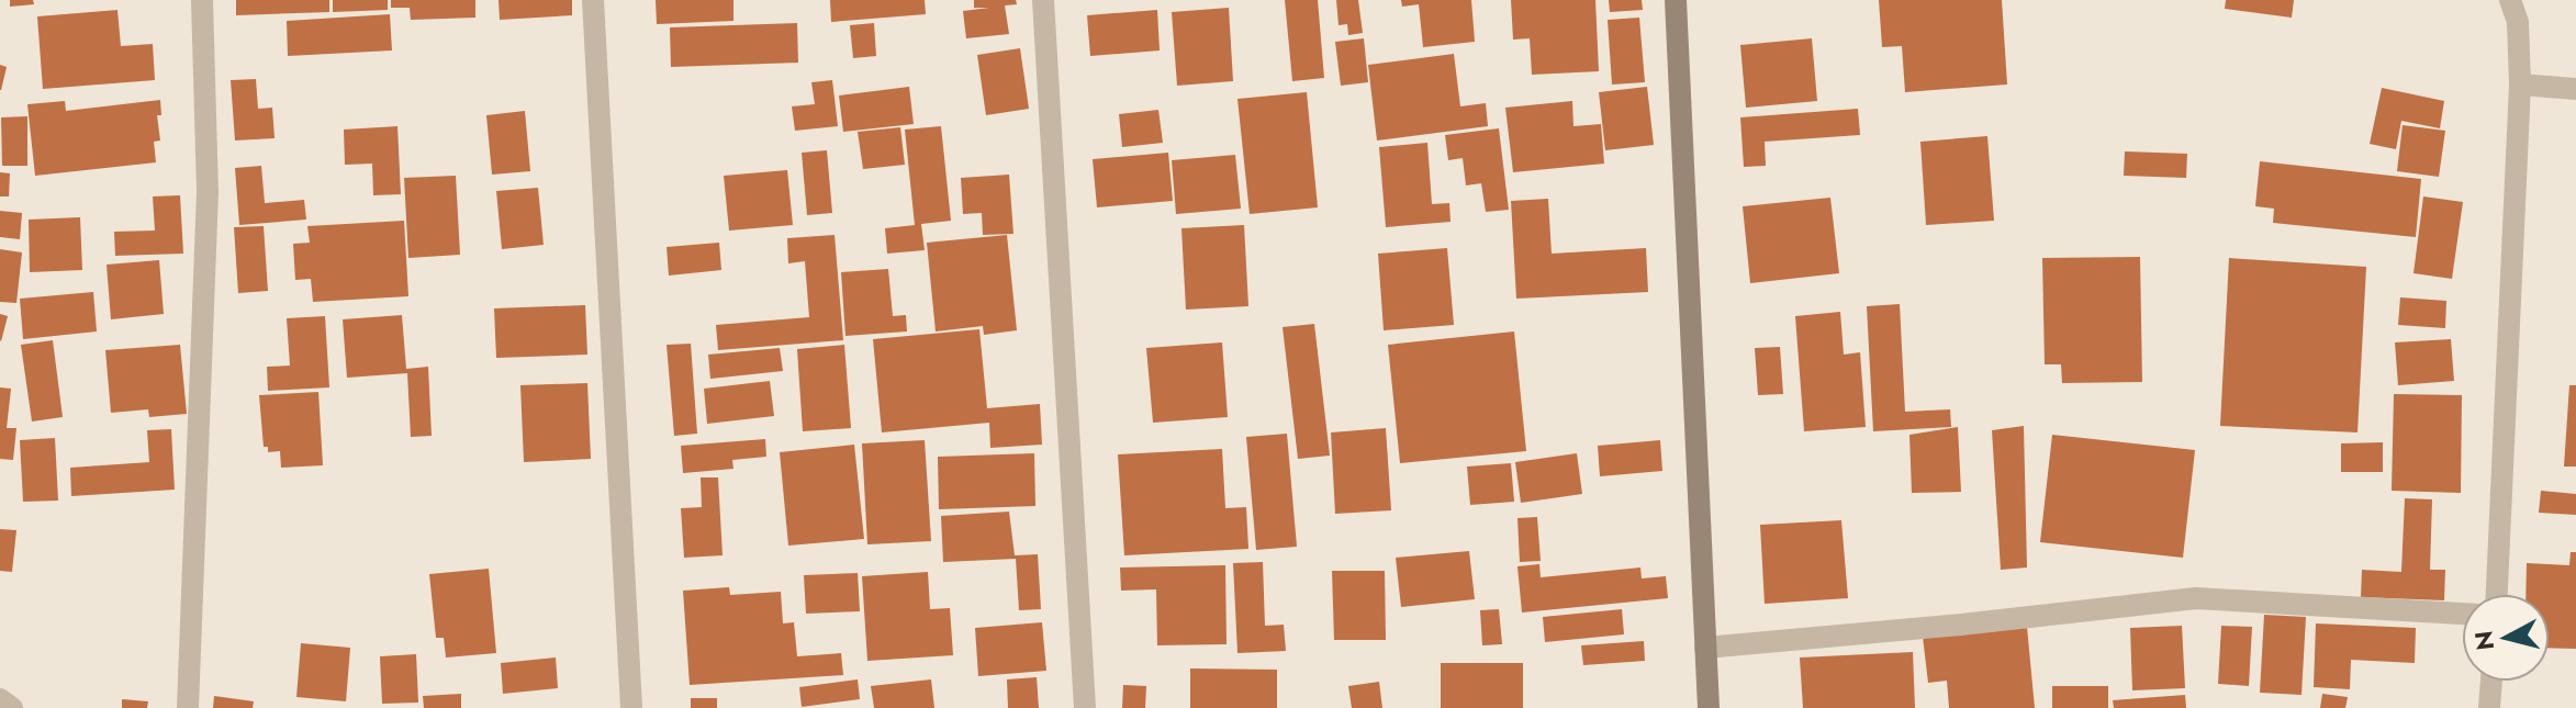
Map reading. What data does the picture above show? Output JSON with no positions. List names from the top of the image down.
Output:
{
  "north": "left"
}
